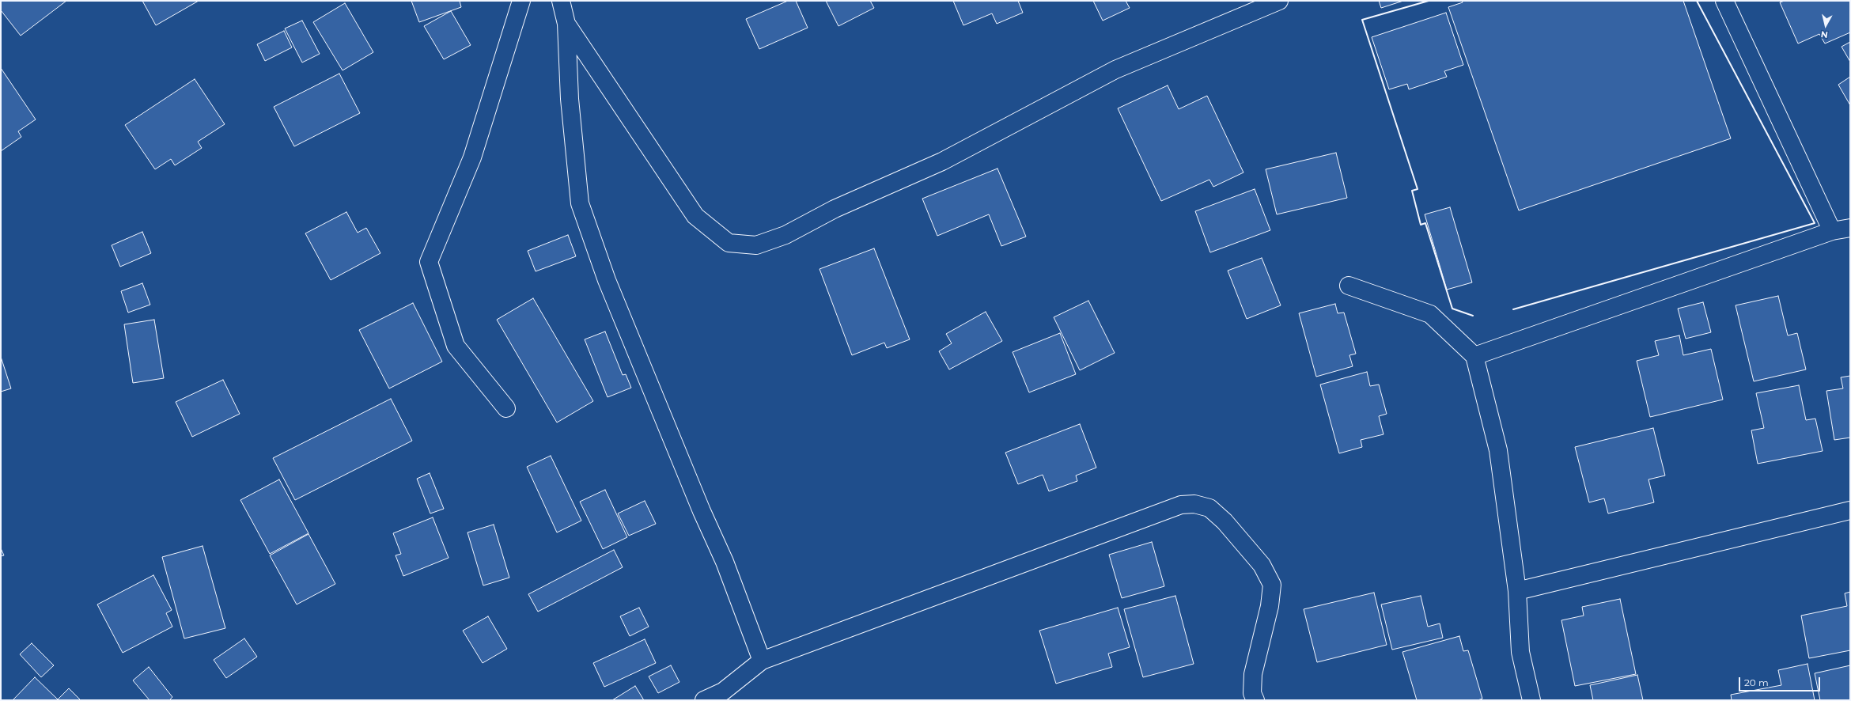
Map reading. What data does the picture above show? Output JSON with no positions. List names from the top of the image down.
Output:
{
  "scale_bar": "20 m",
  "north": "bottom"
}
